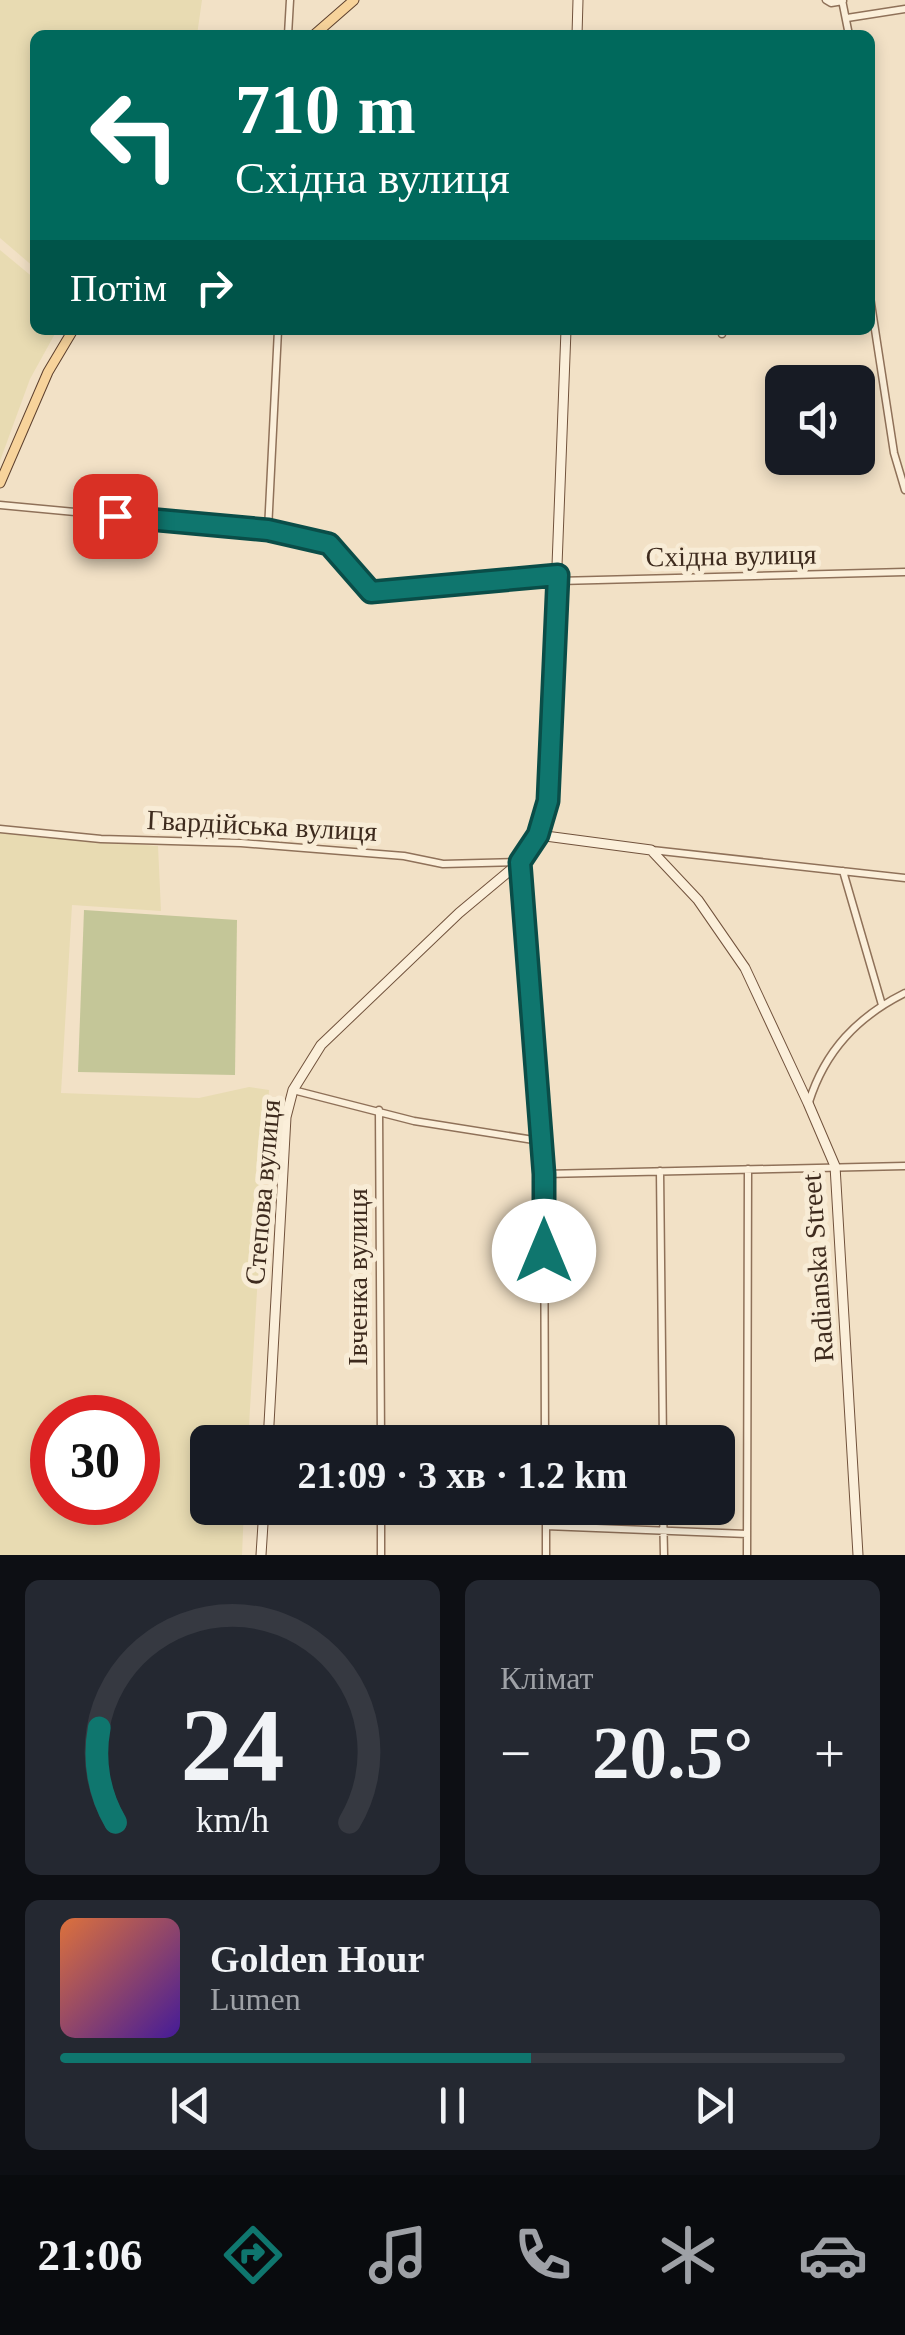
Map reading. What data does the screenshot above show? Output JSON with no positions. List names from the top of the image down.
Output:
{
  "streets": {
    "street": [
      "Східна вулиця",
      "Гвардійська вулиця",
      "Степова вулиця",
      "Radianska Street",
      "Івченка вулиця"
    ]
  },
  "crossings": [
    ["Гвардійська вулиця", "Степова вулиця"]
  ],
  "page": {
    "turn": ["710 m", "Східна вулиця"],
    "then": "Потім",
    "limit": "30",
    "trip": "21:09 · 3 хв · 1.2 km",
    "tile": "Клімат",
    "heat": ["−", "20.5°", "+"],
    "song": ["Golden Hour", "Lumen"],
    "tabs": "21:06",
    "gauge": ["24", "km/h"]
  }
}
